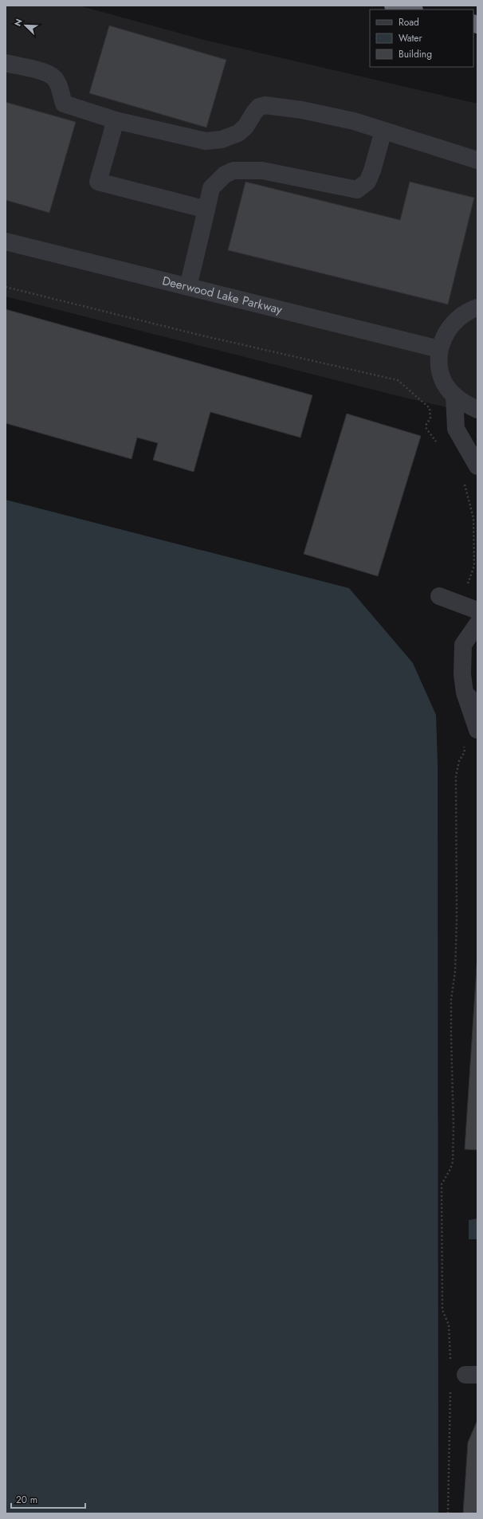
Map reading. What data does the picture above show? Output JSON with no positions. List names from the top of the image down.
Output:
{
  "streets": {
    "street": ["Deerwood Lake Parkway"]
  },
  "legend": ["Road", "Water", "Building"],
  "scale_bar": "20 m",
  "north": "top left"
}
